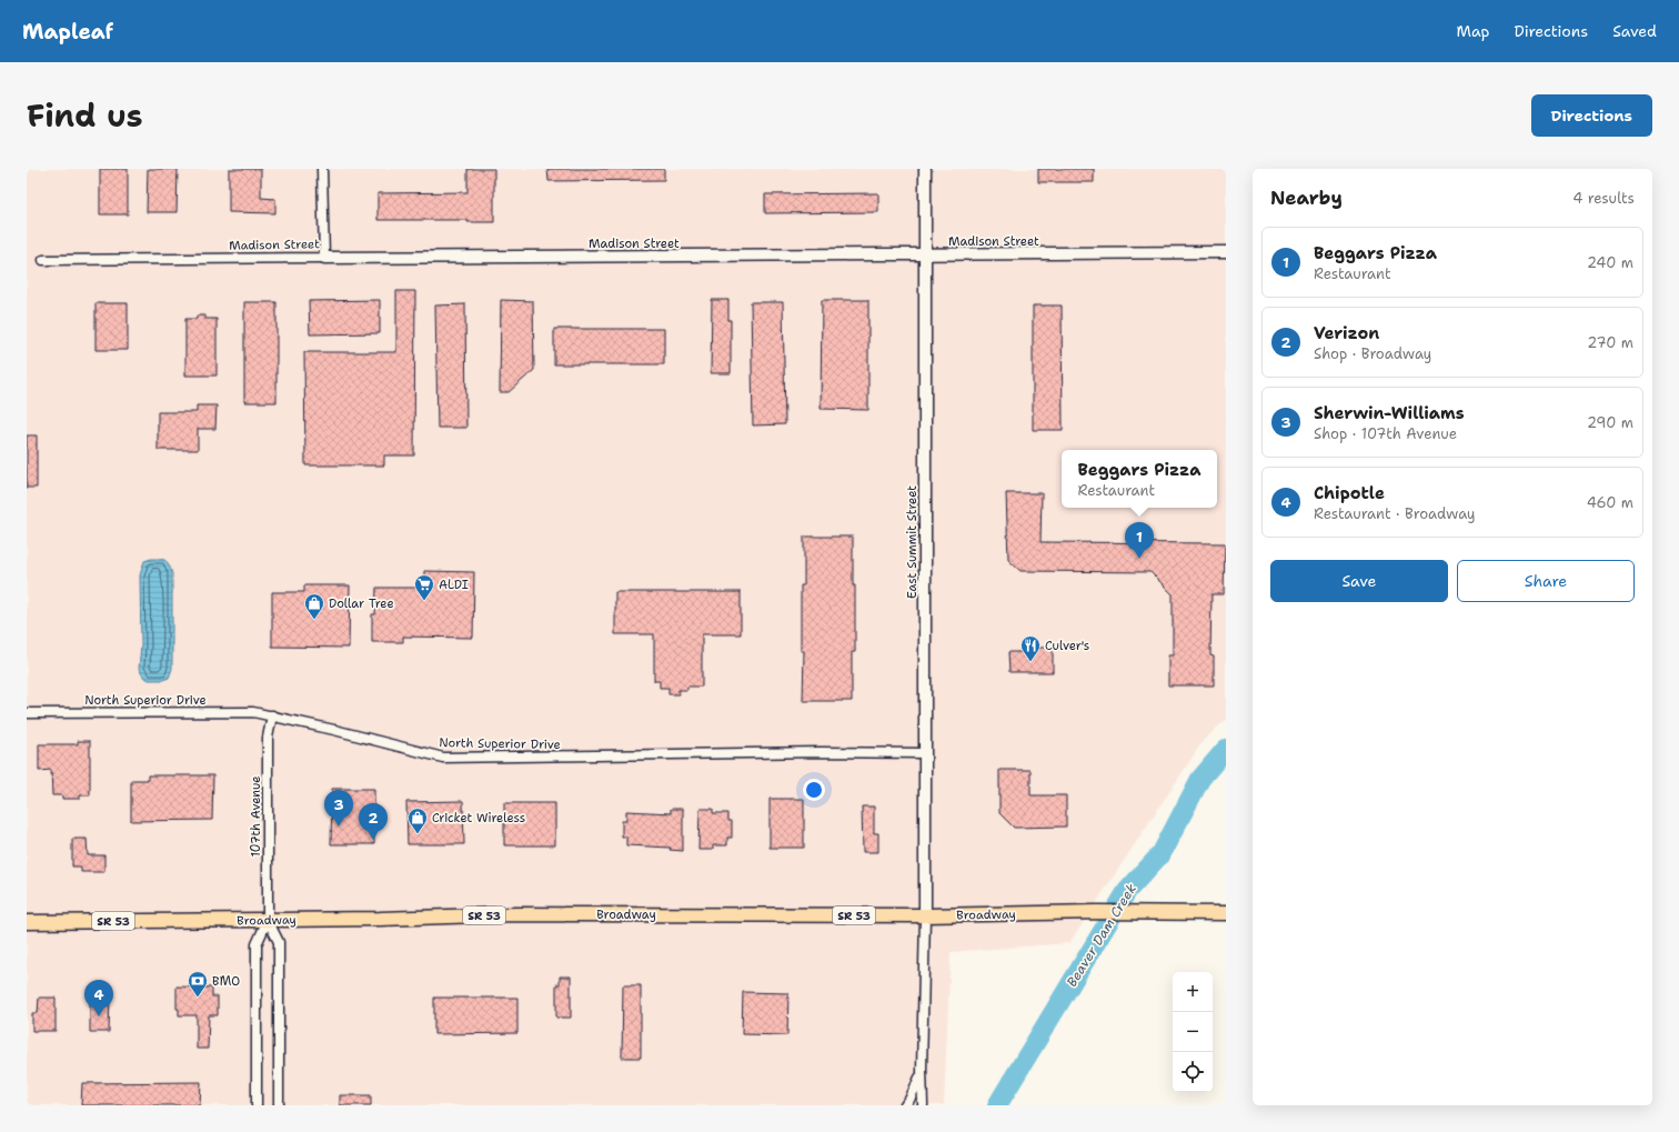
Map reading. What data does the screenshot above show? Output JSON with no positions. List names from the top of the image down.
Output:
{
  "streets": {
    "main road": ["Broadway", "SR 53"],
    "street": [
      "Madison Street",
      "East Summit Street",
      "North Superior Drive",
      "107th Avenue"
    ]
  },
  "crossings": [
    ["Madison Street", "East Summit Street"],
    ["East Summit Street", "North Superior Drive"],
    ["East Summit Street", "Broadway"],
    ["North Superior Drive", "107th Avenue"],
    ["107th Avenue", "Broadway"]
  ],
  "water": ["Beaver Dam Creek"],
  "places": {
    "supermarket": ["ALDI"],
    "shop": ["Dollar Tree", "Cricket Wireless"],
    "restaurant": ["Culver's"],
    "bank": ["BMO"]
  },
  "page": {
    "header": "Mapleaf",
    "nav": ["Map", "Directions", "Saved"],
    "title": "Find us",
    "buttons": [
      "Directions",
      ["Save", "Share"]
    ],
    "heading": ["Nearby", "4 results"],
    "list": [
      {
        "mark": "1",
        "name": "Beggars Pizza",
        "note": "Restaurant",
        "value": "240 m"
      },
      {
        "mark": "2",
        "name": "Verizon",
        "note": "Shop · Broadway",
        "value": "270 m"
      },
      {
        "mark": "3",
        "name": "Sherwin-Williams",
        "note": "Shop · 107th Avenue",
        "value": "290 m"
      },
      {
        "mark": "4",
        "name": "Chipotle",
        "note": "Restaurant · Broadway",
        "value": "460 m"
      }
    ],
    "popup": ["Beggars Pizza", "Restaurant"],
    "pins": [
      "1",
      "3",
      "2",
      "4"
    ],
    "map_buttons": ["+", "−"]
  }
}
